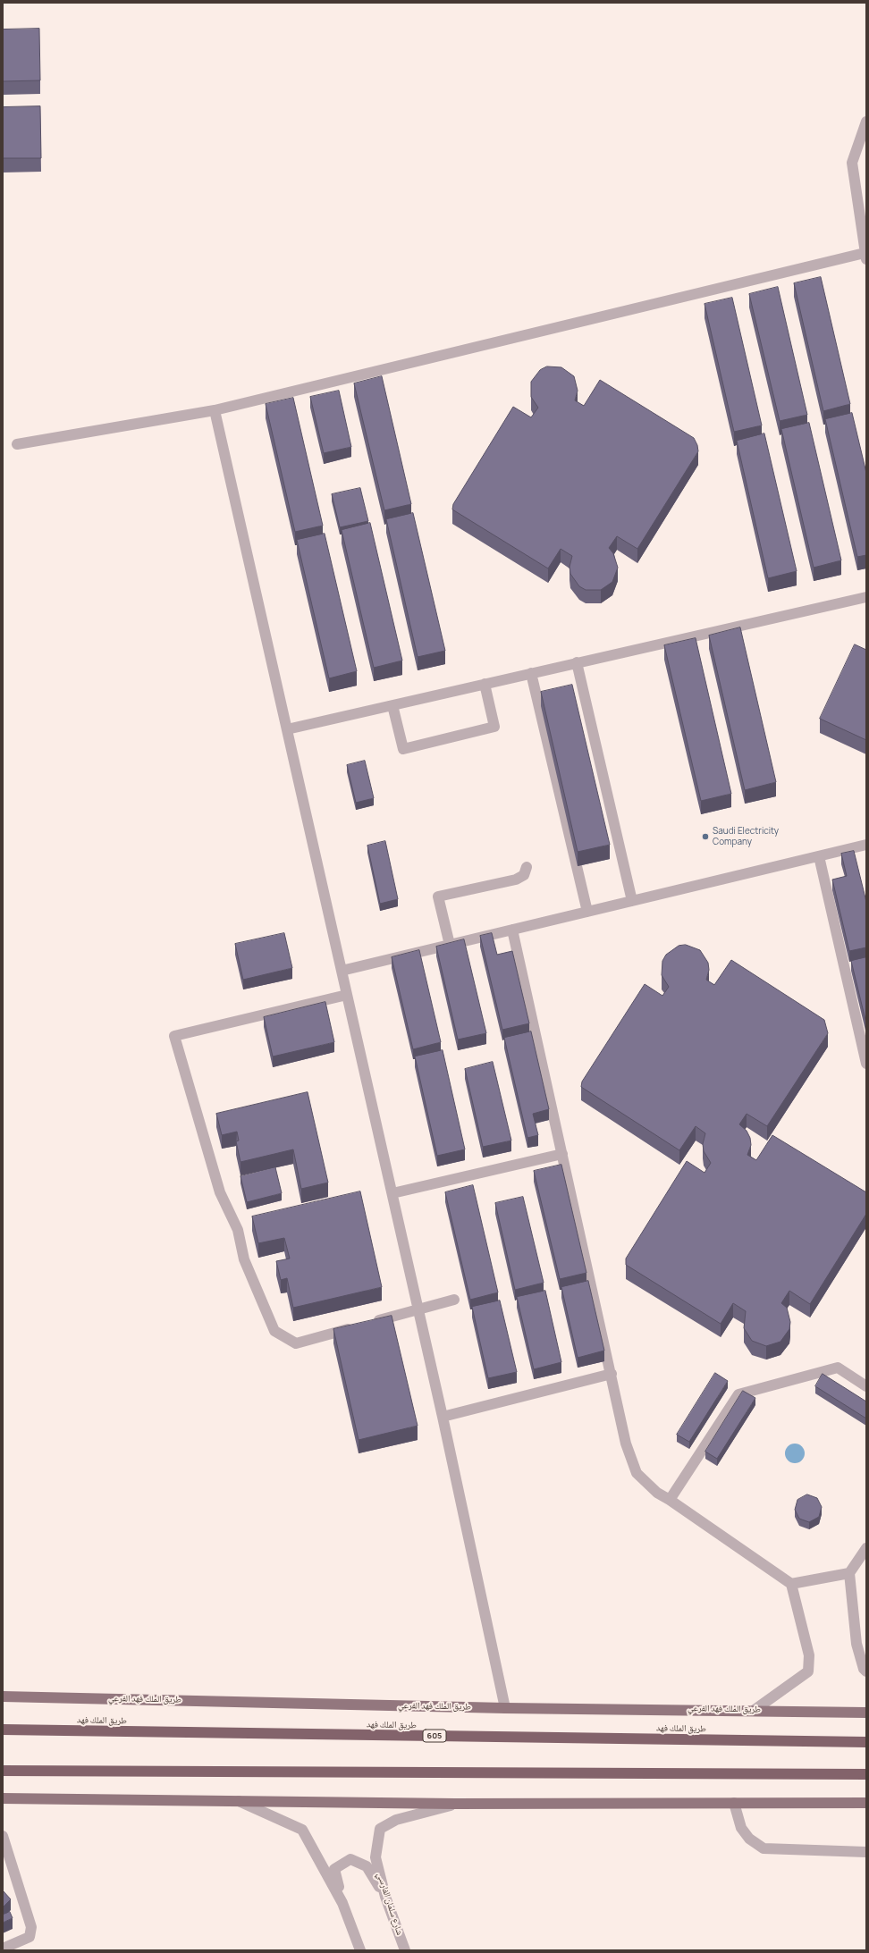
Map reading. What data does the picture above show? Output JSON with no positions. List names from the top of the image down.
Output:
{
  "streets": {
    "highway": ["طريق الملك فهد", "605"],
    "main road": ["طريق الملك فهد الفرعي"],
    "street": ["شارع سلمان الفارسي"]
  },
  "places": ["Saudi Electricity Company"]
}
